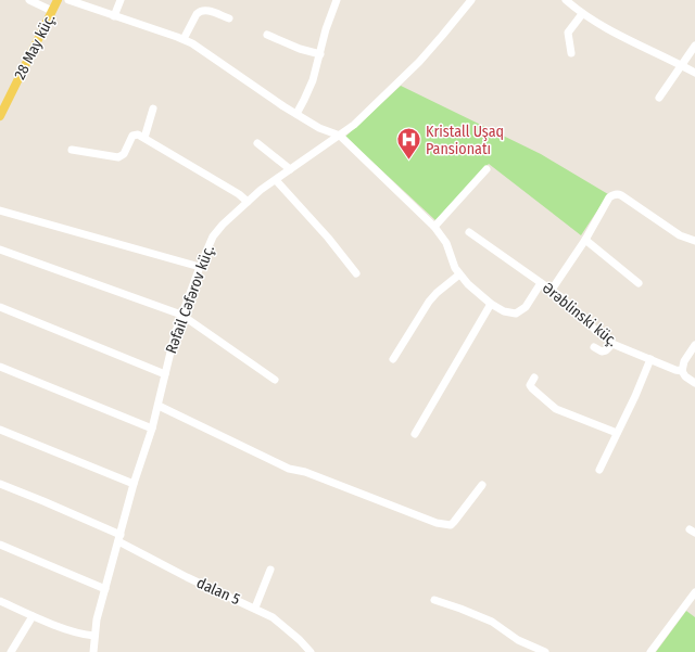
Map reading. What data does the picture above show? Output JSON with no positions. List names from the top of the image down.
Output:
{
  "streets": {
    "main road": ["28 May küç."],
    "street": ["Rəfail Cəfərov küç.", "Ərəblinski küç.", "dalan 5"]
  },
  "crossings": [
    ["Rəfail Cəfərov küç.", "dalan 5"]
  ],
  "places": {
    "hospital": ["Kristall Uşaq Pansionatı"]
  }
}
